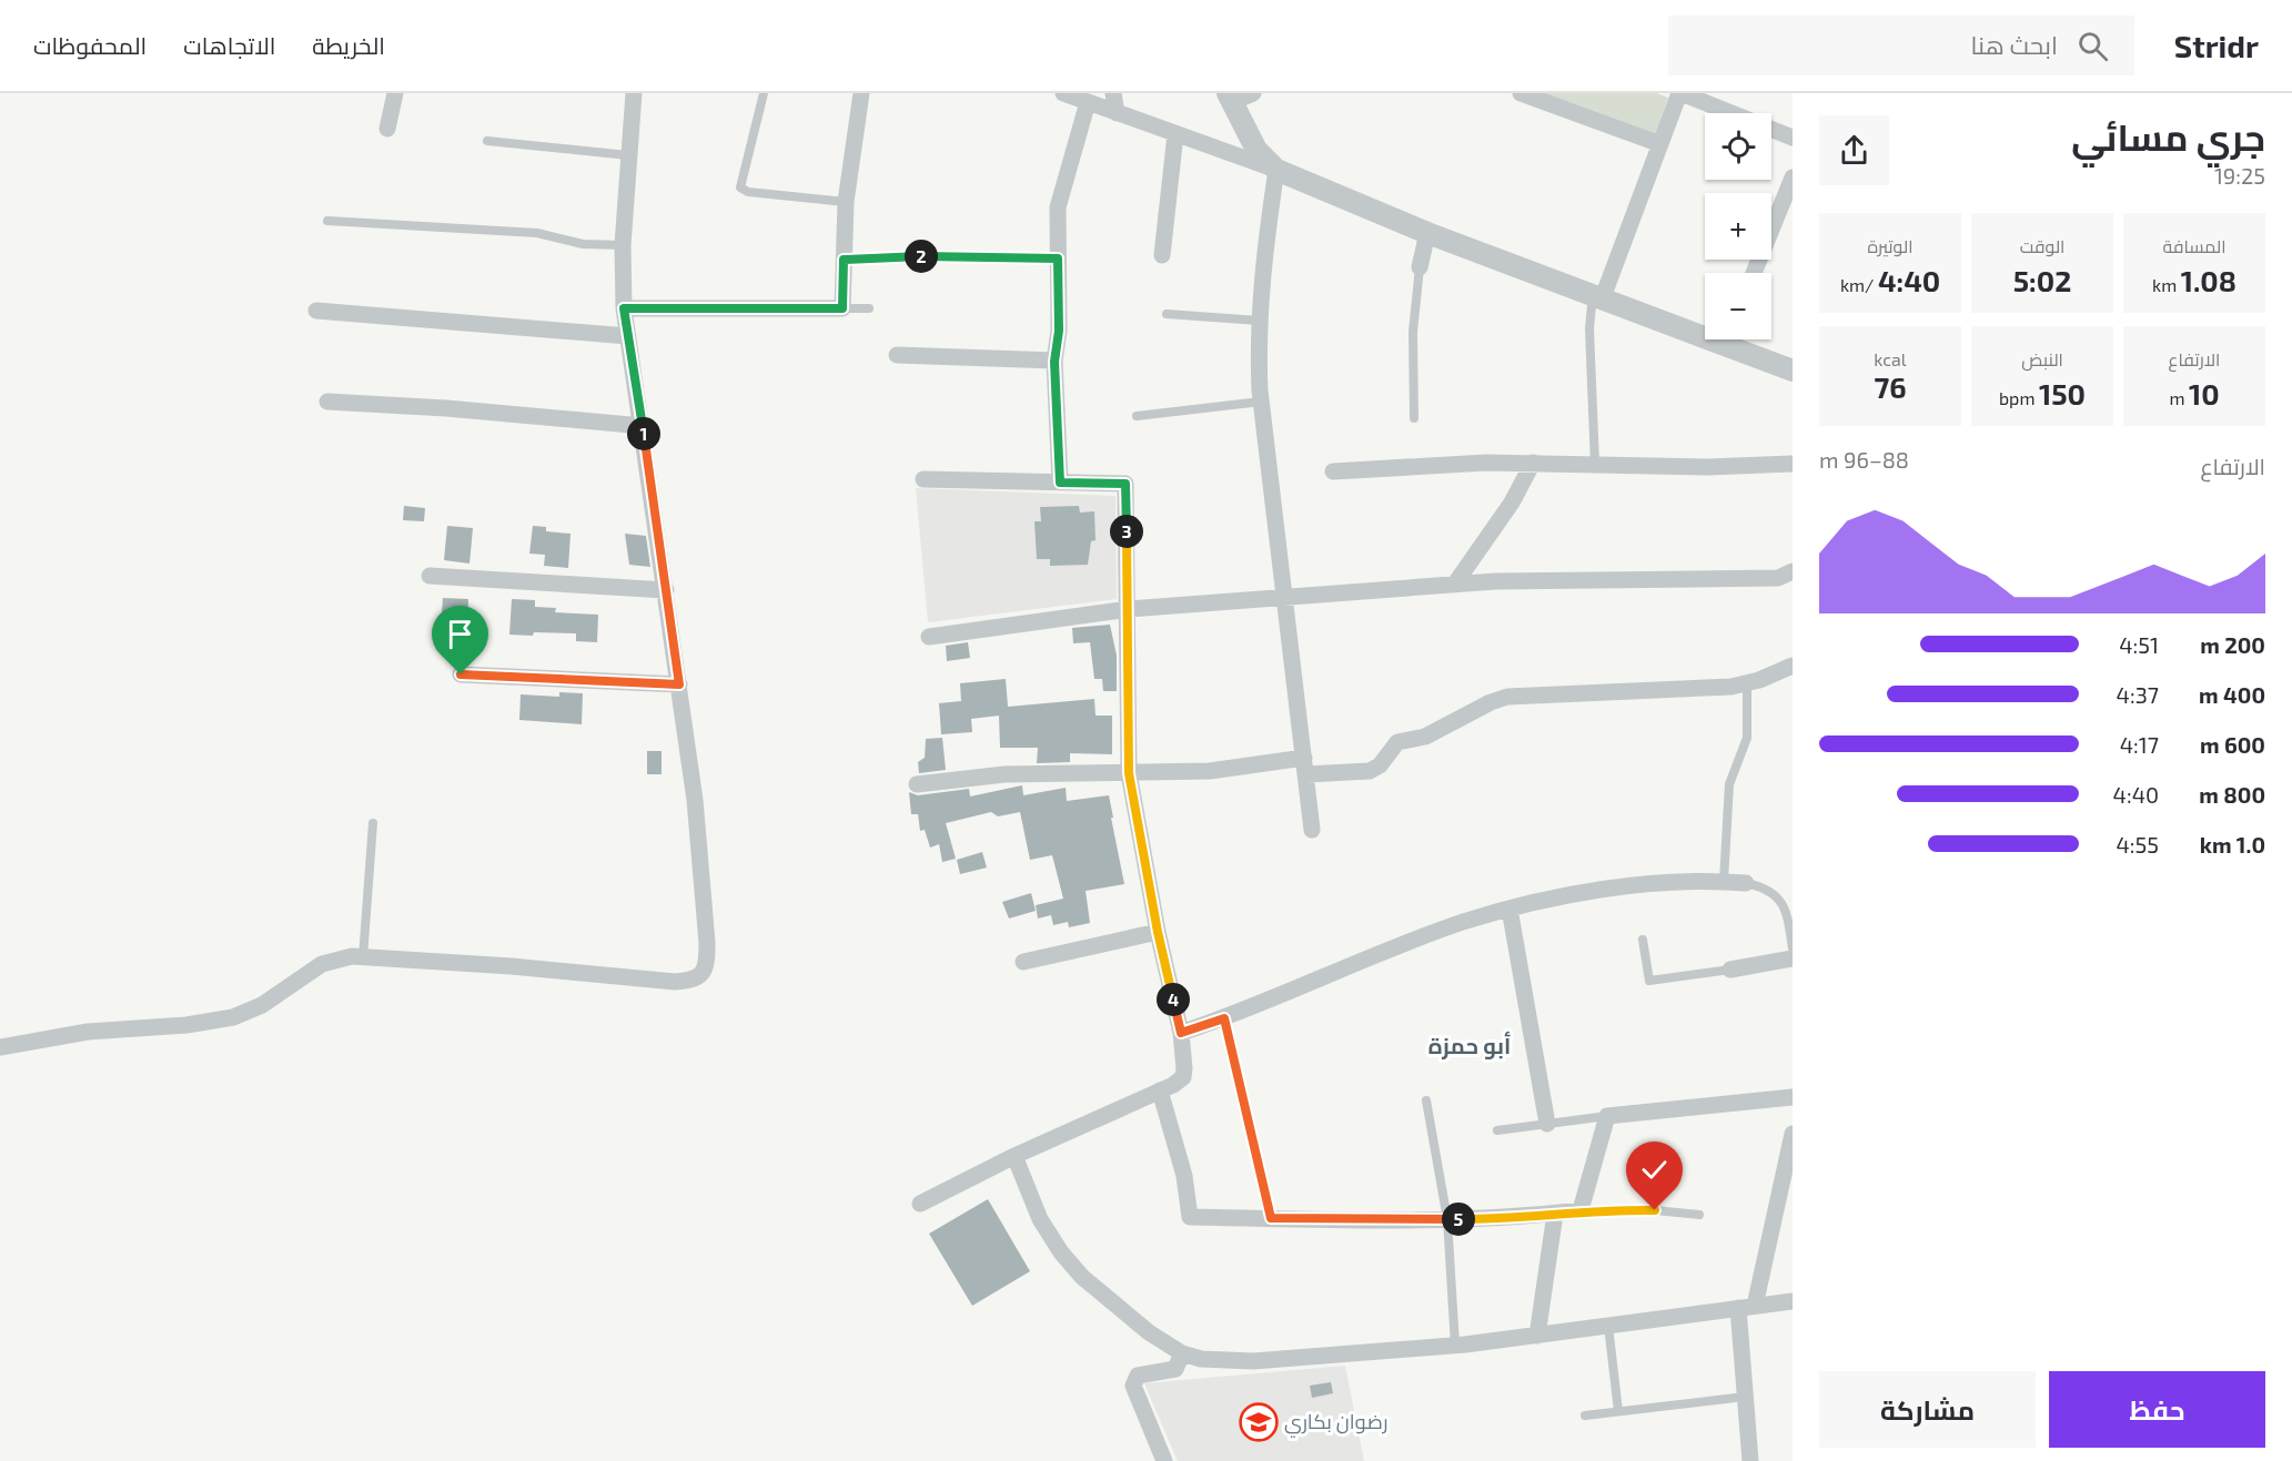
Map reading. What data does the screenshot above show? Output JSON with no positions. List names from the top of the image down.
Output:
{
  "districts": ["أبو حمزة"],
  "places": {
    "school or university": ["رضوان بكاري"]
  },
  "page": {
    "header": "Stridr",
    "search": "ابحث هنا",
    "nav": ["الخريطة", "الاتجاهات", "المحفوظات"],
    "heading": ["جري مسائي", "19:25"],
    "map_buttons": ["+", "−"],
    "stats": [
      ["المسافة", "1.08 km"],
      ["الوقت", "5:02"],
      ["الوتيرة", "4:40 /km"],
      ["الارتفاع", "10 m"],
      ["النبض", "150 bpm"],
      ["kcal", "76"]
    ],
    "pins": [
      "2",
      "1",
      "3",
      "4",
      "5"
    ],
    "chart": ["الارتفاع", "88–96 m"],
    "list": [
      {
        "name": "200 m",
        "note": "4:51"
      },
      {
        "name": "400 m",
        "note": "4:37"
      },
      {
        "name": "600 m",
        "note": "4:17"
      },
      {
        "name": "800 m",
        "note": "4:40"
      },
      {
        "name": "1.0 km",
        "note": "4:55"
      }
    ],
    "buttons": ["حفظ", "مشاركة"]
  }
}
